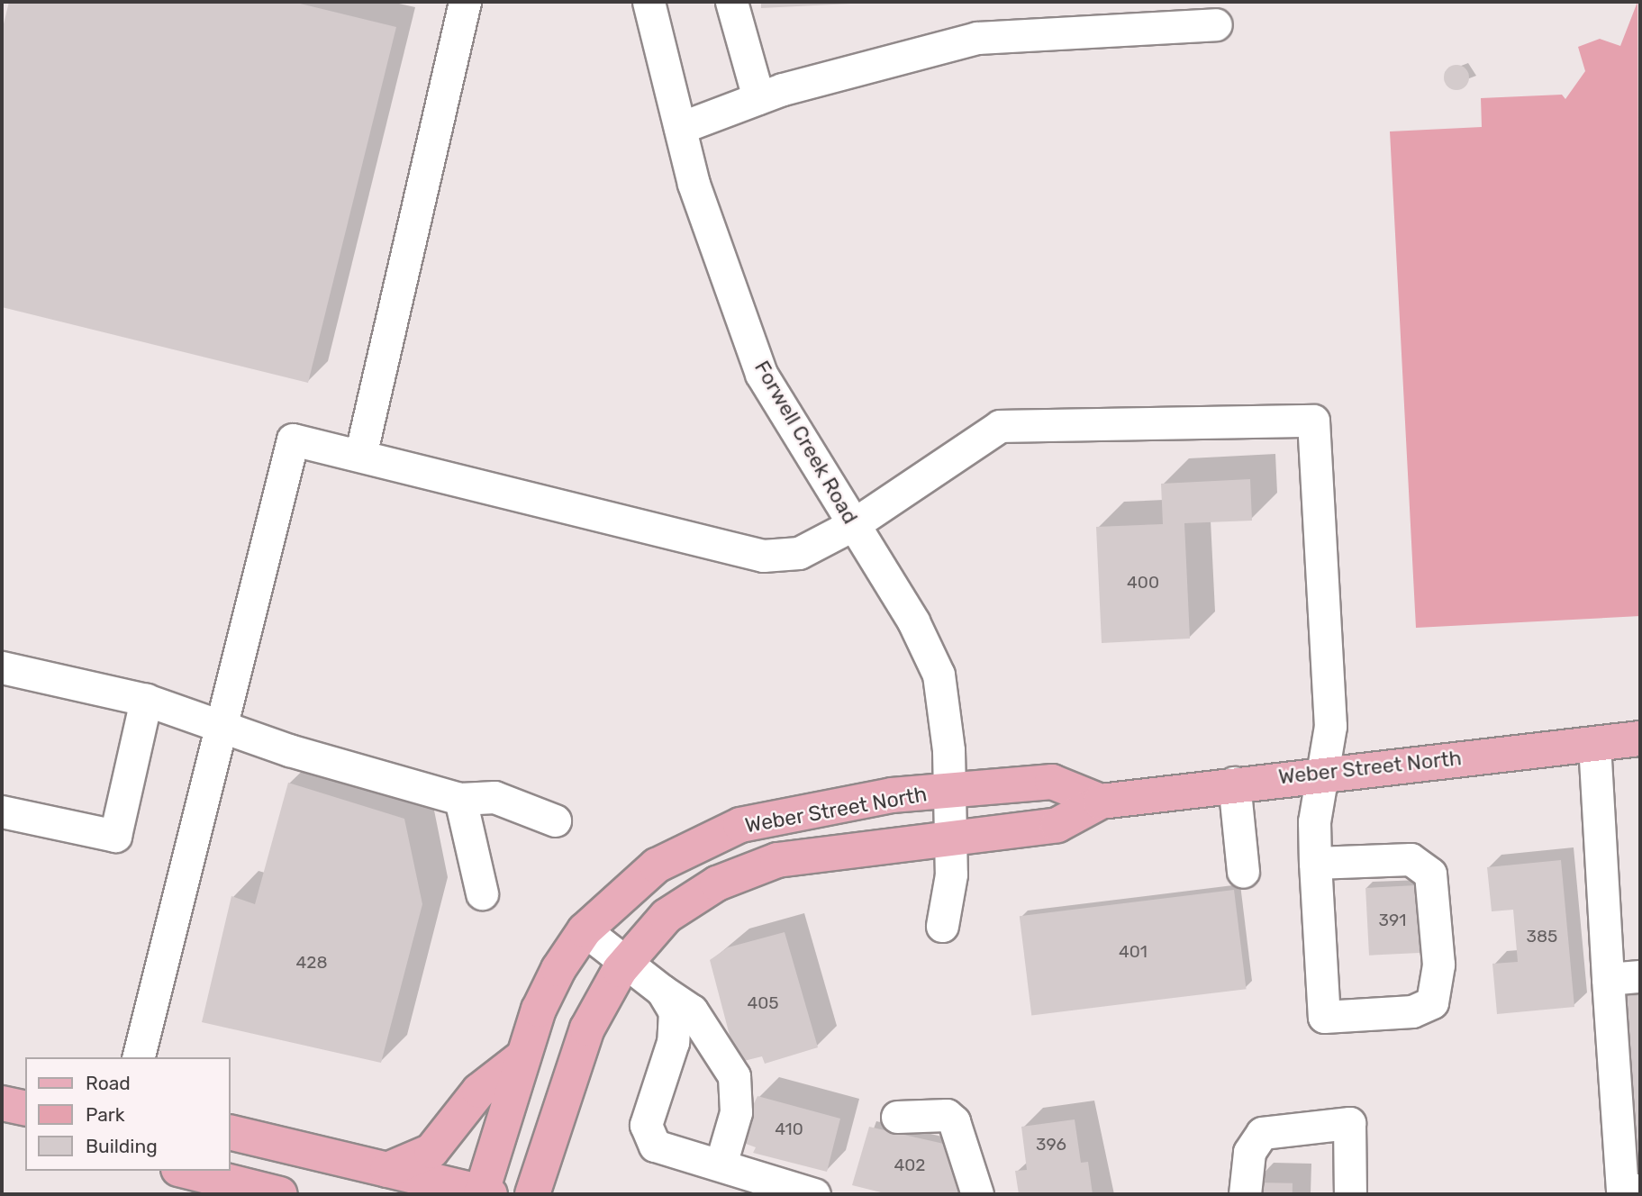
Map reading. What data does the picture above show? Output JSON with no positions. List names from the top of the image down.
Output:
{
  "streets": {
    "main road": ["Weber Street North"],
    "street": ["Forwell Creek Road"]
  },
  "crossings": [
    ["Forwell Creek Road", "Weber Street North"]
  ],
  "house_numbers": [
    "400",
    "391",
    "385",
    "401",
    "428",
    "405",
    "410",
    "396",
    "402"
  ],
  "legend": ["Road", "Park", "Building"]
}
